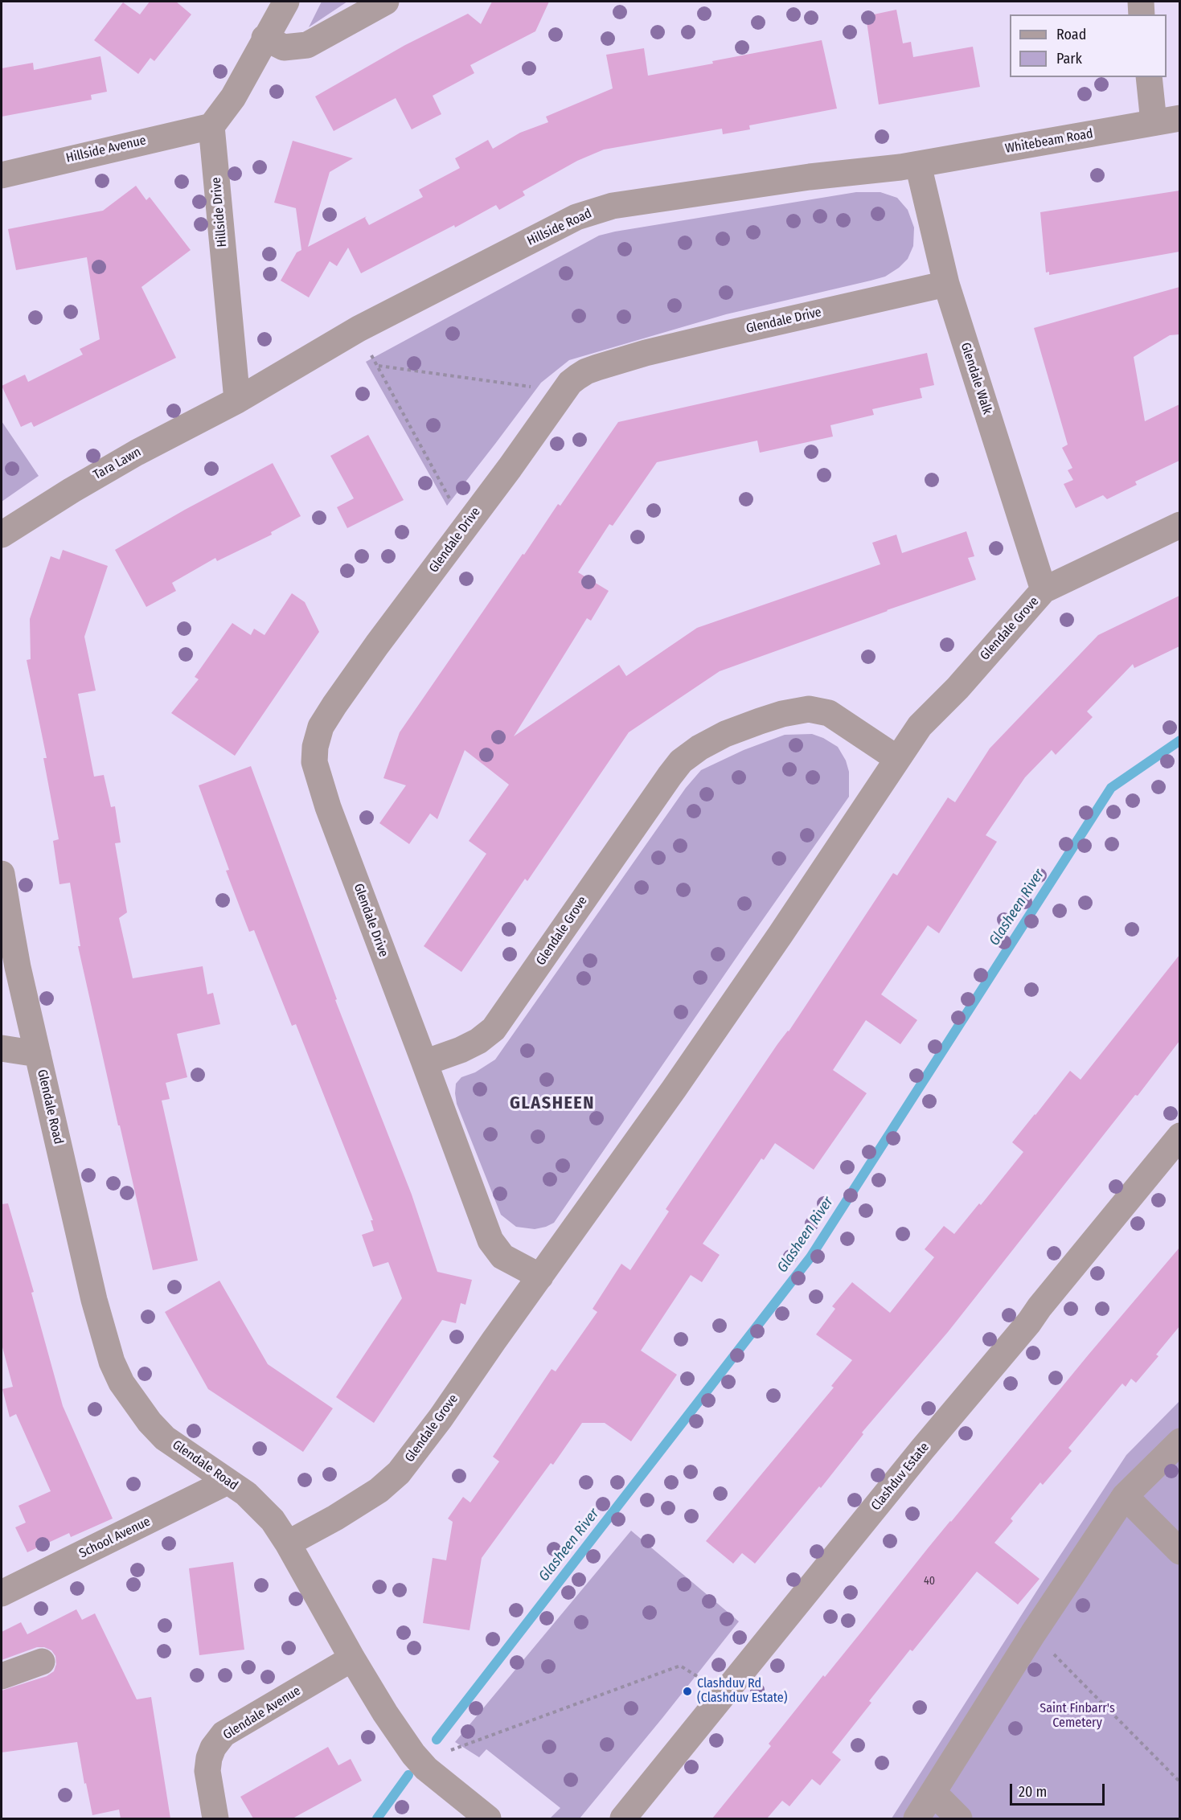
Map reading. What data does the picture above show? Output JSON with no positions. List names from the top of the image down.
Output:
{
  "streets": {
    "street": [
      "Whitebeam Road",
      "Hillside Avenue",
      "Hillside Drive",
      "Hillside Road",
      "Glendale Drive",
      "Glendale Walk",
      "Tara Lawn",
      "Glendale Grove",
      "Glendale Road",
      "Clashduv Estate",
      "School Avenue",
      "Glendale Avenue"
    ]
  },
  "crossings": [
    ["Whitebeam Road", "Hillside Road"],
    ["Whitebeam Road", "Glendale Walk"],
    ["Hillside Avenue", "Hillside Drive"],
    ["Hillside Drive", "Hillside Road"],
    ["Hillside Drive", "Tara Lawn"],
    ["Hillside Road", "Glendale Walk"],
    ["Hillside Road", "Tara Lawn"],
    ["Glendale Drive", "Glendale Walk"],
    ["Glendale Drive", "Glendale Grove"],
    ["Glendale Walk", "Glendale Grove"],
    ["Glendale Grove", "Glendale Road"],
    ["Glendale Road", "School Avenue"],
    ["Glendale Road", "Glendale Avenue"]
  ],
  "districts": ["GLASHEEN"],
  "water": ["Glasheen River"],
  "parks": ["Saint Finbarr's Cemetery"],
  "places": ["Clashduv Rd (Clashduv Estate)"],
  "house_numbers": ["40"],
  "legend": ["Road", "Park"],
  "scale_bar": "20 m"
}
